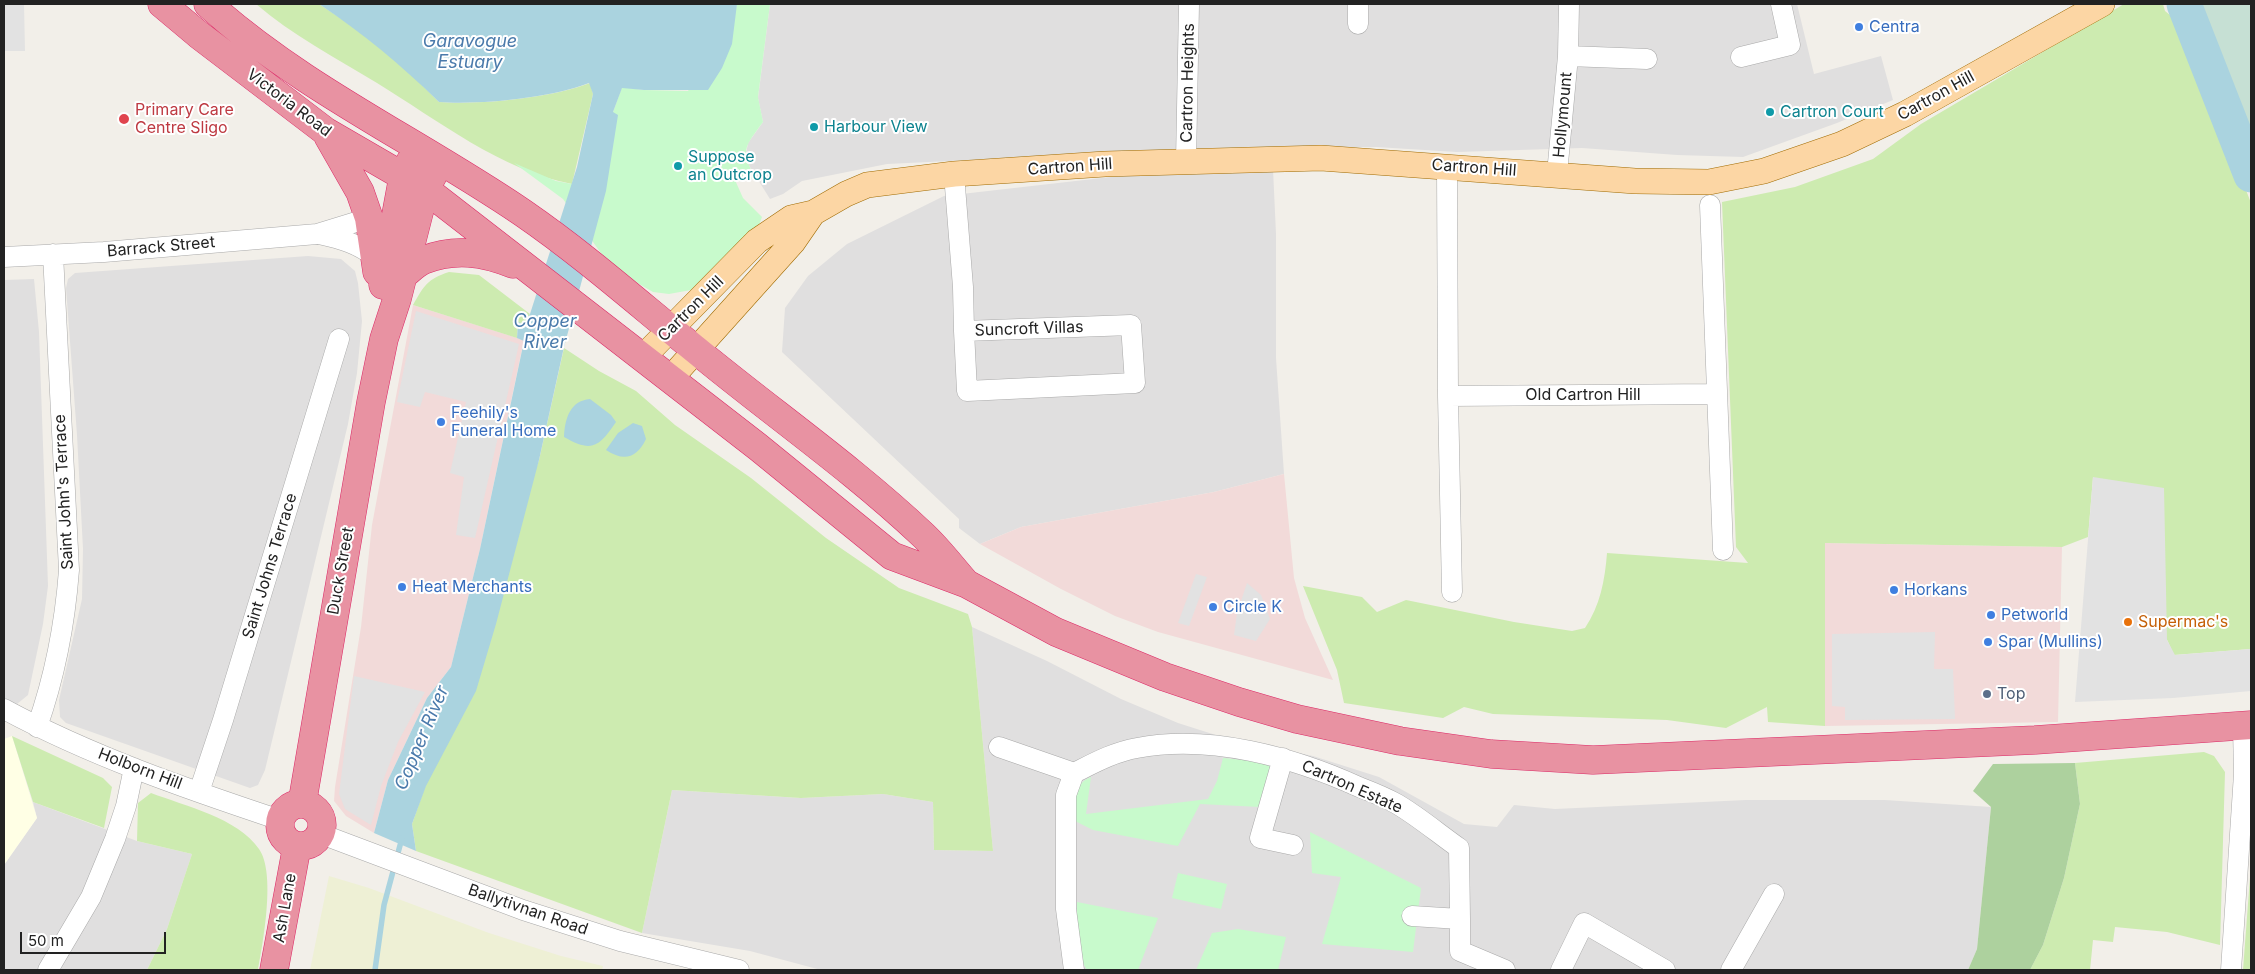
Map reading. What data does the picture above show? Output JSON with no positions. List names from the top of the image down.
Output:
{
  "streets": {
    "highway": ["Victoria Road", "Duck Street", "Ash Lane"],
    "main road": ["Cartron Hill"],
    "street": [
      "Cartron Heights",
      "Hollymount",
      "Barrack Street",
      "Suncroft Villas",
      "Old Cartron Hill",
      "Saint John's Terrace",
      "Saint Johns Terrace",
      "Holborn Hill",
      "Cartron Estate",
      "Ballytivnan Road"
    ]
  },
  "crossings": [
    ["Cartron Heights", "Cartron Hill"],
    ["Cartron Hill", "Victoria Road"],
    ["Cartron Hill", "Hollymount"],
    ["Cartron Hill", "Suncroft Villas"],
    ["Victoria Road", "Duck Street"],
    ["Barrack Street", "Saint John's Terrace"],
    ["Saint John's Terrace", "Holborn Hill"],
    ["Saint Johns Terrace", "Holborn Hill"],
    ["Duck Street", "Holborn Hill"],
    ["Duck Street", "Ash Lane"],
    ["Duck Street", "Ballytivnan Road"],
    ["Holborn Hill", "Ash Lane"],
    ["Holborn Hill", "Ballytivnan Road"],
    ["Ash Lane", "Ballytivnan Road"]
  ],
  "water": ["Garavogue Estuary", "Copper River"],
  "places": [
    "Centra",
    "Cartron Court",
    "Primary Care Centre Sligo",
    "Harbour View",
    "Suppose an Outcrop",
    "Feehily's Funeral Home",
    "Heat Merchants",
    "Horkans",
    "Circle K",
    "Petworld",
    "Supermac's",
    "Spar (Mullins)",
    "Top"
  ],
  "scale_bar": "50 m"
}
